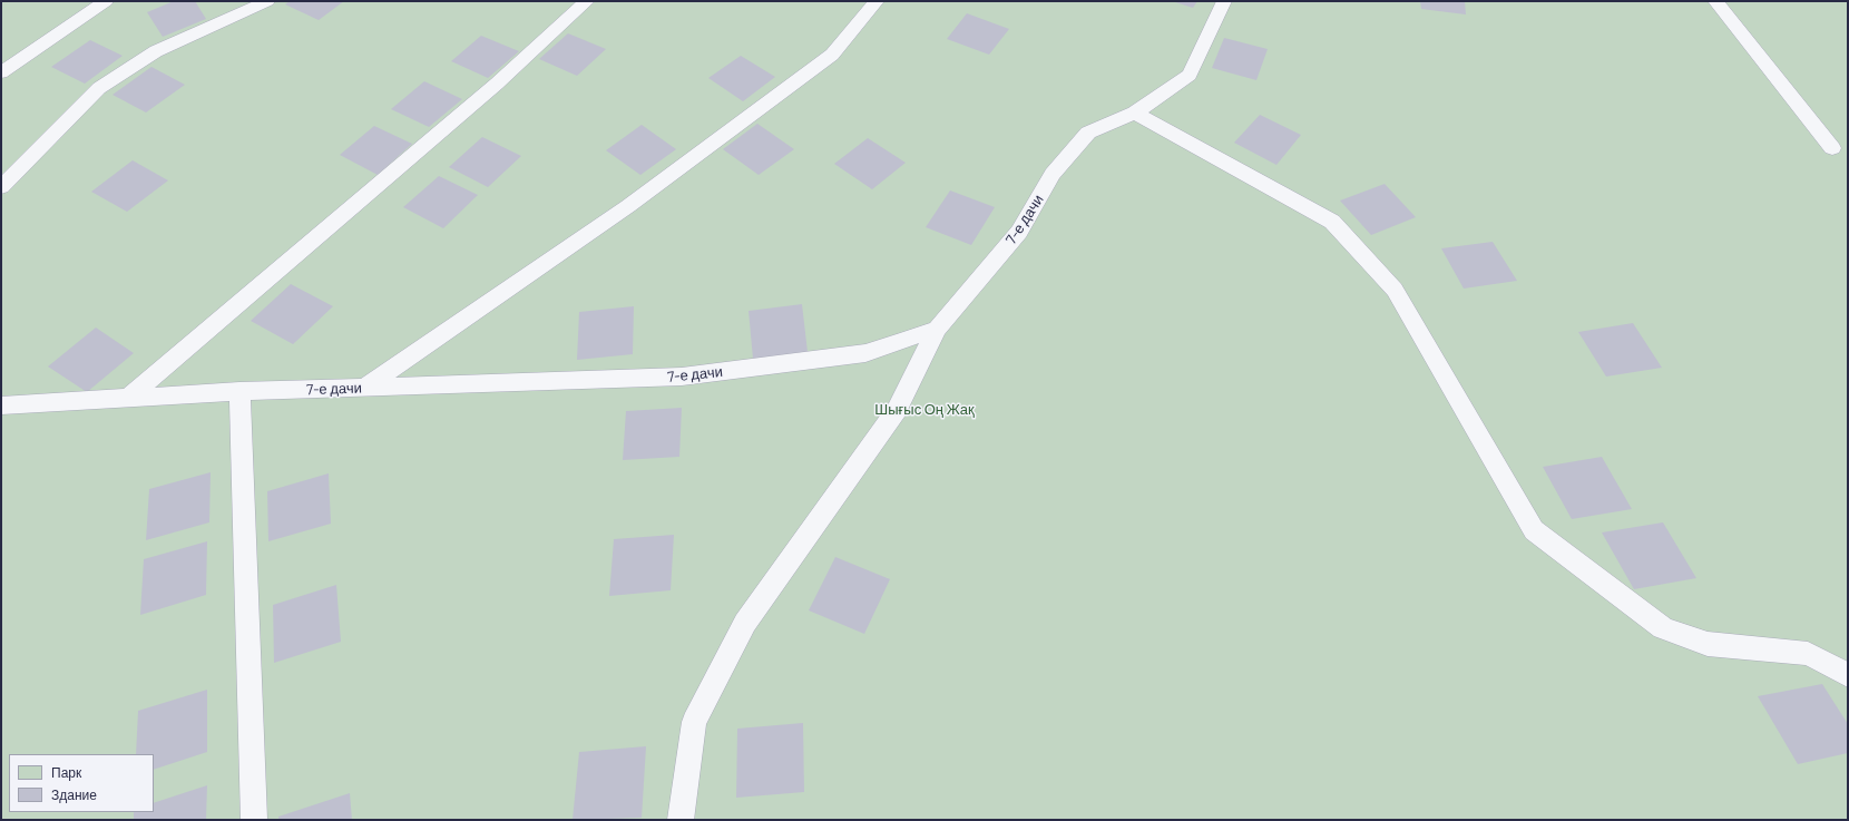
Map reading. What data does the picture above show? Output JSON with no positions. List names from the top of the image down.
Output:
{
  "streets": {
    "lane": ["7-е дачи"]
  },
  "parks": ["Шығыс Оң Жақ"],
  "legend": ["Парк", "Здание"]
}
